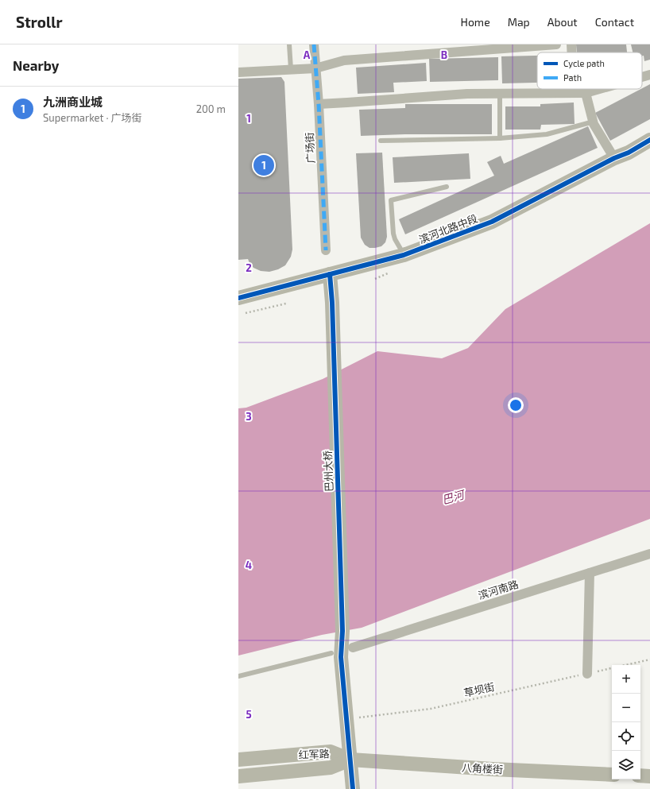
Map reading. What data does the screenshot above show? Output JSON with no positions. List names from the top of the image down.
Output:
{
  "streets": {
    "street": [
      "广场街",
      "滨河北路中段",
      "巴州大桥",
      "滨河南路",
      "红军路",
      "八角楼街"
    ],
    "path": ["草坝街"]
  },
  "crossings": [
    ["滨河北路中段", "巴州大桥"],
    ["巴州大桥", "滨河南路"],
    ["巴州大桥", "草坝街"],
    ["巴州大桥", "红军路"],
    ["巴州大桥", "八角楼街"],
    ["红军路", "八角楼街"]
  ],
  "water": ["巴河"],
  "legend": ["Cycle path", "Path"],
  "page": {
    "header": "Strollr",
    "nav": [
      "Home",
      "Map",
      "About",
      "Contact"
    ],
    "heading": "Nearby",
    "list": [
      {
        "mark": "1",
        "name": "九洲商业城",
        "note": "Supermarket · 广场街",
        "value": "200 m"
      }
    ],
    "pins": "1",
    "map_buttons": ["+", "−"]
  },
  "grid": {
    "columns": ["A", "B"],
    "rows": [
      "1",
      "2",
      "3",
      "4",
      "5"
    ]
  }
}
